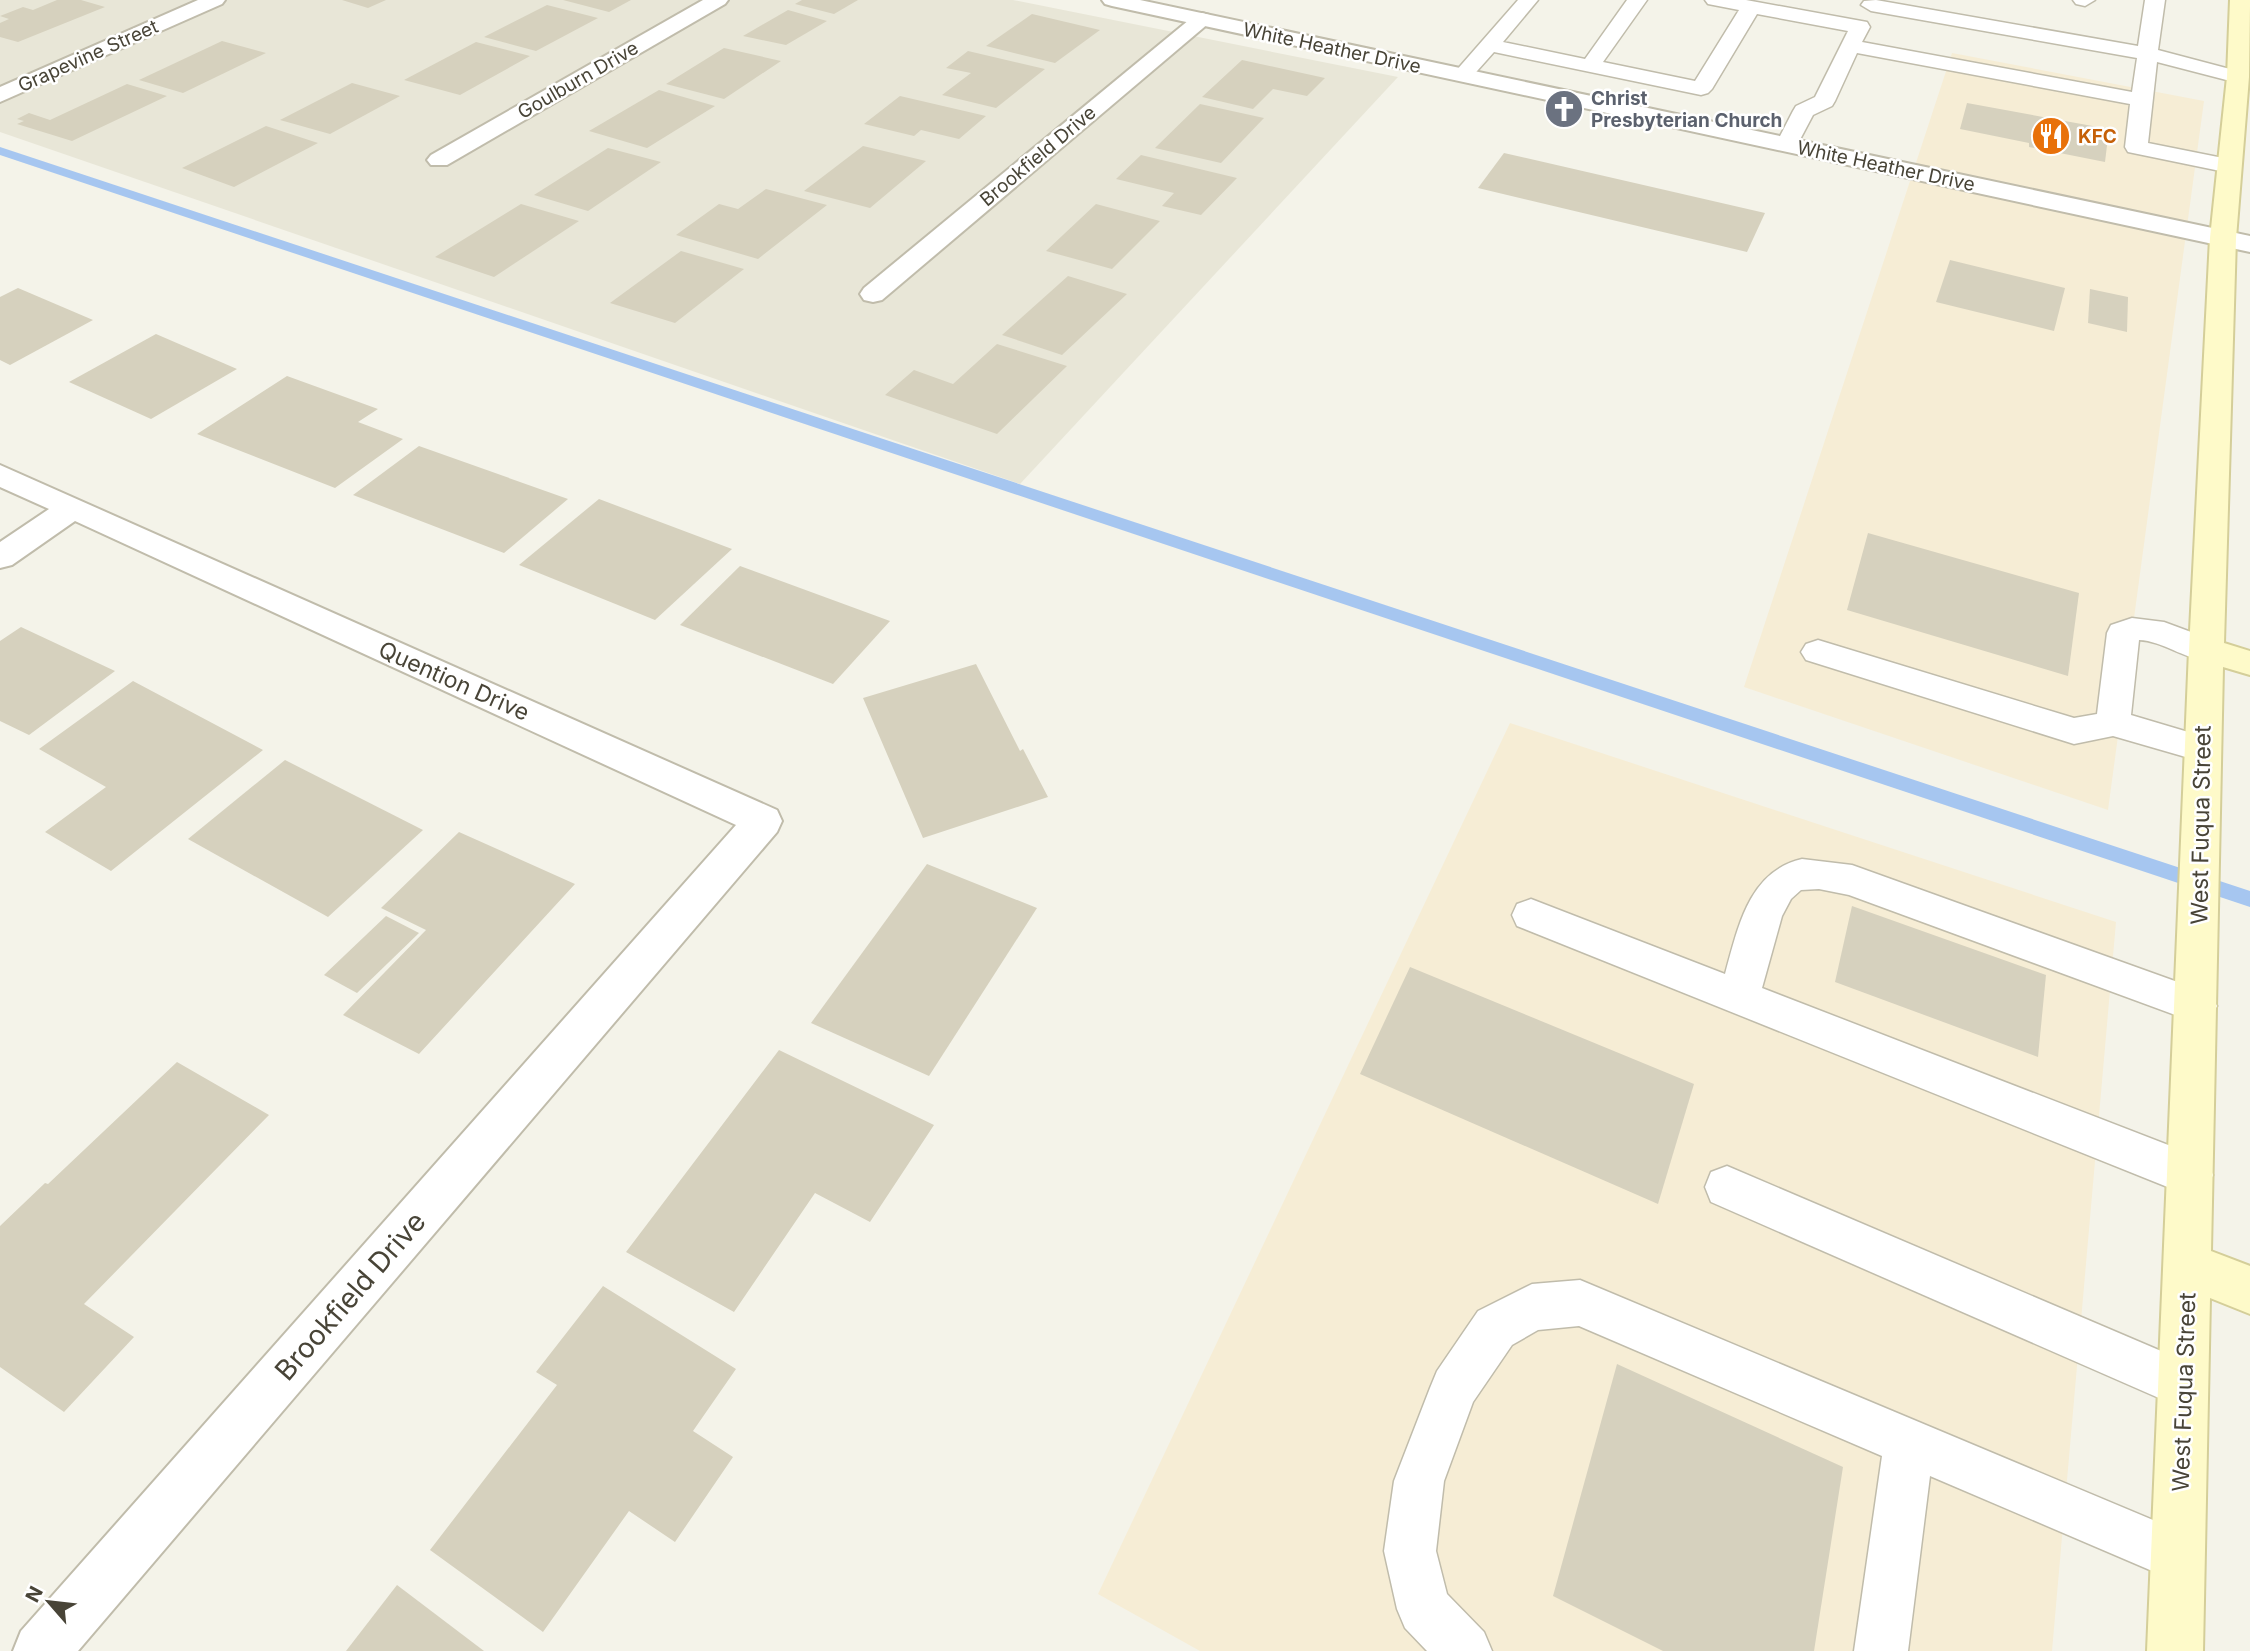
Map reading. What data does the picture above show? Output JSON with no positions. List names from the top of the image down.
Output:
{
  "streets": {
    "main road": ["West Fuqua Street"],
    "street": [
      "White Heather Drive",
      "Grapevine Street",
      "Goulburn Drive",
      "Brookfield Drive",
      "Quention Drive"
    ]
  },
  "crossings": [
    ["White Heather Drive", "Brookfield Drive"],
    ["White Heather Drive", "West Fuqua Street"],
    ["Brookfield Drive", "Quention Drive"]
  ],
  "places": {
    "church": ["Christ Presbyterian Church"],
    "restaurant": ["KFC"]
  },
  "north": "top left"
}
